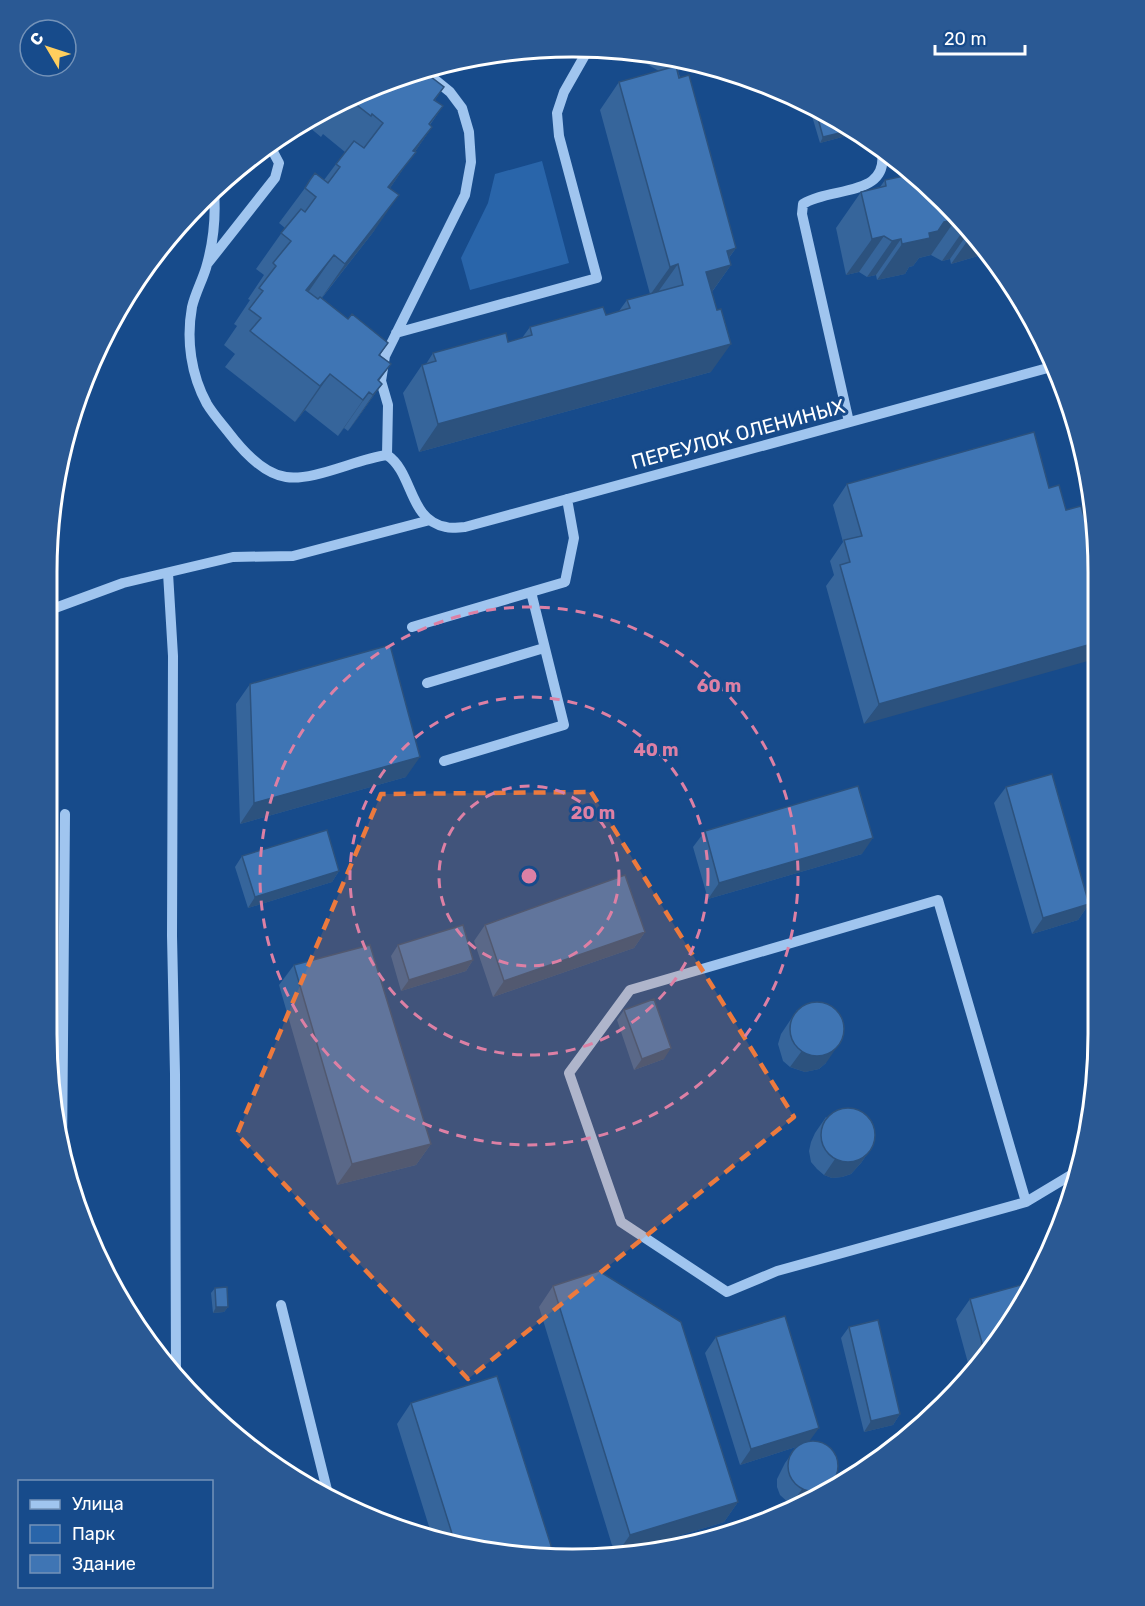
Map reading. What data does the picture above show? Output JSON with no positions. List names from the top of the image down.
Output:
{
  "streets": {
    "street": ["ПЕРЕУЛОК ОЛЕНИНЫХ"]
  },
  "legend": ["Улица", "Парк", "Здание"],
  "scale_bar": "20 m",
  "north": "top left",
  "rings": ["60 m", "40 m", "20 m"]
}
